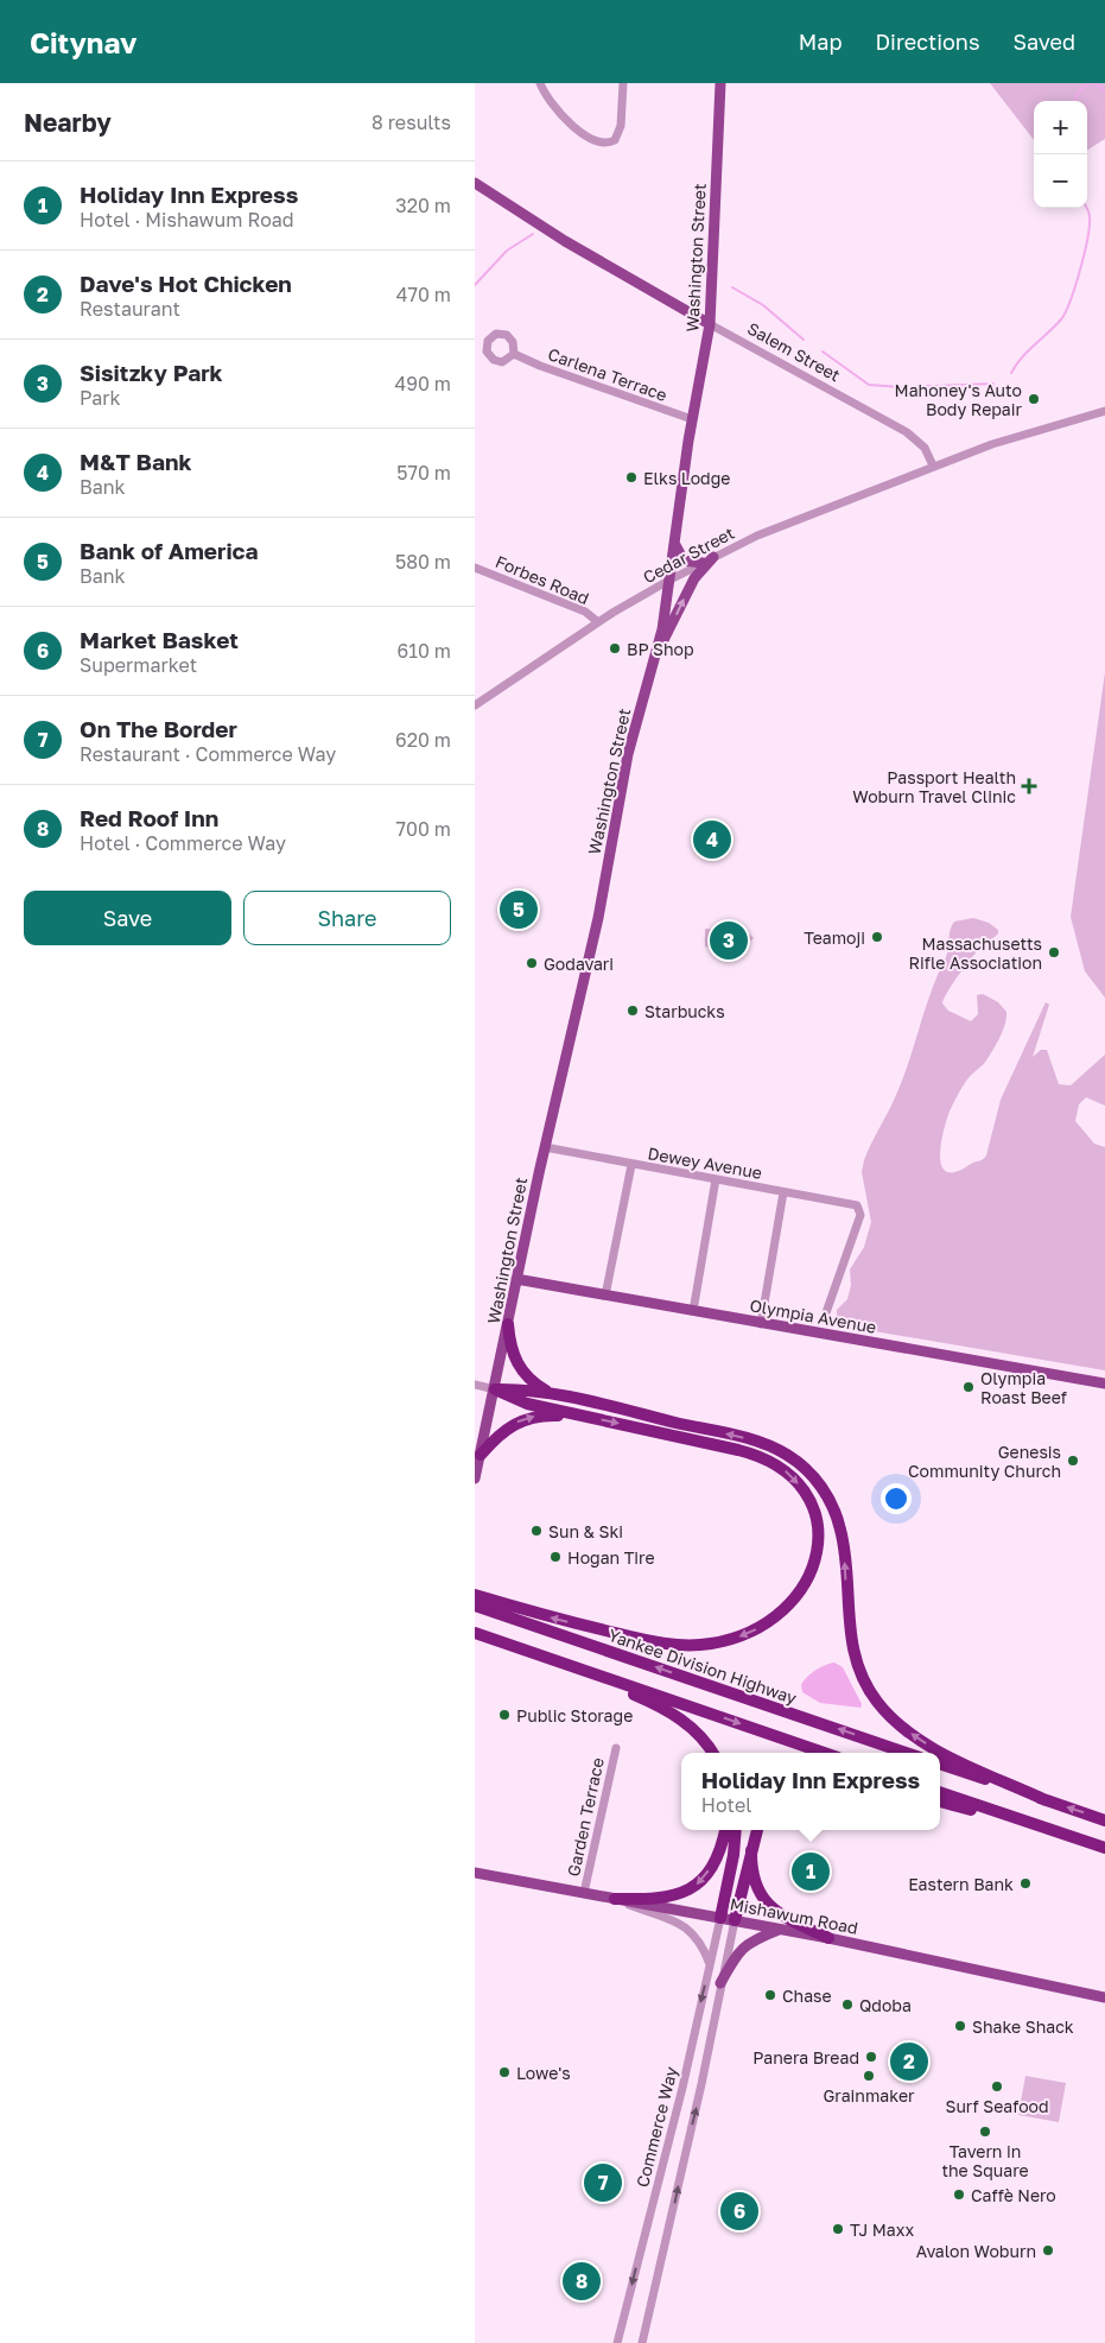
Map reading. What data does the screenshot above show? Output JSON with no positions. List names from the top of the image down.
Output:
{
  "streets": {
    "highway": ["Yankee Division Highway"],
    "main road": [
      "Washington Street",
      "Salem Street",
      "Olympia Avenue",
      "Mishawum Road"
    ],
    "street": [
      "Carlena Terrace",
      "Cedar Street",
      "Forbes Road",
      "Dewey Avenue",
      "Garden Terrace",
      "Commerce Way"
    ]
  },
  "crossings": [
    ["Washington Street", "Salem Street"],
    ["Washington Street", "Carlena Terrace"],
    ["Washington Street", "Cedar Street"],
    ["Washington Street", "Dewey Avenue"],
    ["Washington Street", "Olympia Avenue"],
    ["Salem Street", "Cedar Street"],
    ["Cedar Street", "Forbes Road"],
    ["Garden Terrace", "Mishawum Road"],
    ["Mishawum Road", "Commerce Way"]
  ],
  "places": {
    "other": [
      "Mahoney's Auto Body Repair",
      "Elks Lodge",
      "BP Shop",
      "Teamoji",
      "Massachusetts Rifle Association",
      "Godavari",
      "Starbucks",
      "Olympia Roast Beef",
      "Genesis Community Church",
      "Sun & Ski",
      "Hogan Tire",
      "Public Storage",
      "Eastern Bank",
      "Chase",
      "Qdoba",
      "Shake Shack",
      "Panera Bread",
      "Lowe's",
      "Grainmaker",
      "Surf Seafood",
      "Tavern in the Square",
      "Caffè Nero",
      "TJ Maxx",
      "Avalon Woburn"
    ],
    "health": ["Passport Health Woburn Travel Clinic"]
  },
  "page": {
    "header": "Citynav",
    "nav": ["Map", "Directions", "Saved"],
    "heading": ["Nearby", "8 results"],
    "map_buttons": ["+", "−"],
    "list": [
      {
        "mark": "1",
        "name": "Holiday Inn Express",
        "note": "Hotel · Mishawum Road",
        "value": "320 m"
      },
      {
        "mark": "2",
        "name": "Dave's Hot Chicken",
        "note": "Restaurant",
        "value": "470 m"
      },
      {
        "mark": "3",
        "name": "Sisitzky Park",
        "note": "Park",
        "value": "490 m"
      },
      {
        "mark": "4",
        "name": "M&T Bank",
        "note": "Bank",
        "value": "570 m"
      },
      {
        "mark": "5",
        "name": "Bank of America",
        "note": "Bank",
        "value": "580 m"
      },
      {
        "mark": "6",
        "name": "Market Basket",
        "note": "Supermarket",
        "value": "610 m"
      },
      {
        "mark": "7",
        "name": "On The Border",
        "note": "Restaurant · Commerce Way",
        "value": "620 m"
      },
      {
        "mark": "8",
        "name": "Red Roof Inn",
        "note": "Hotel · Commerce Way",
        "value": "700 m"
      }
    ],
    "pins": [
      "4",
      "5",
      "3",
      "1",
      "2",
      "7",
      "6",
      "8"
    ],
    "buttons": ["Save", "Share"],
    "popup": ["Holiday Inn Express", "Hotel"]
  }
}
